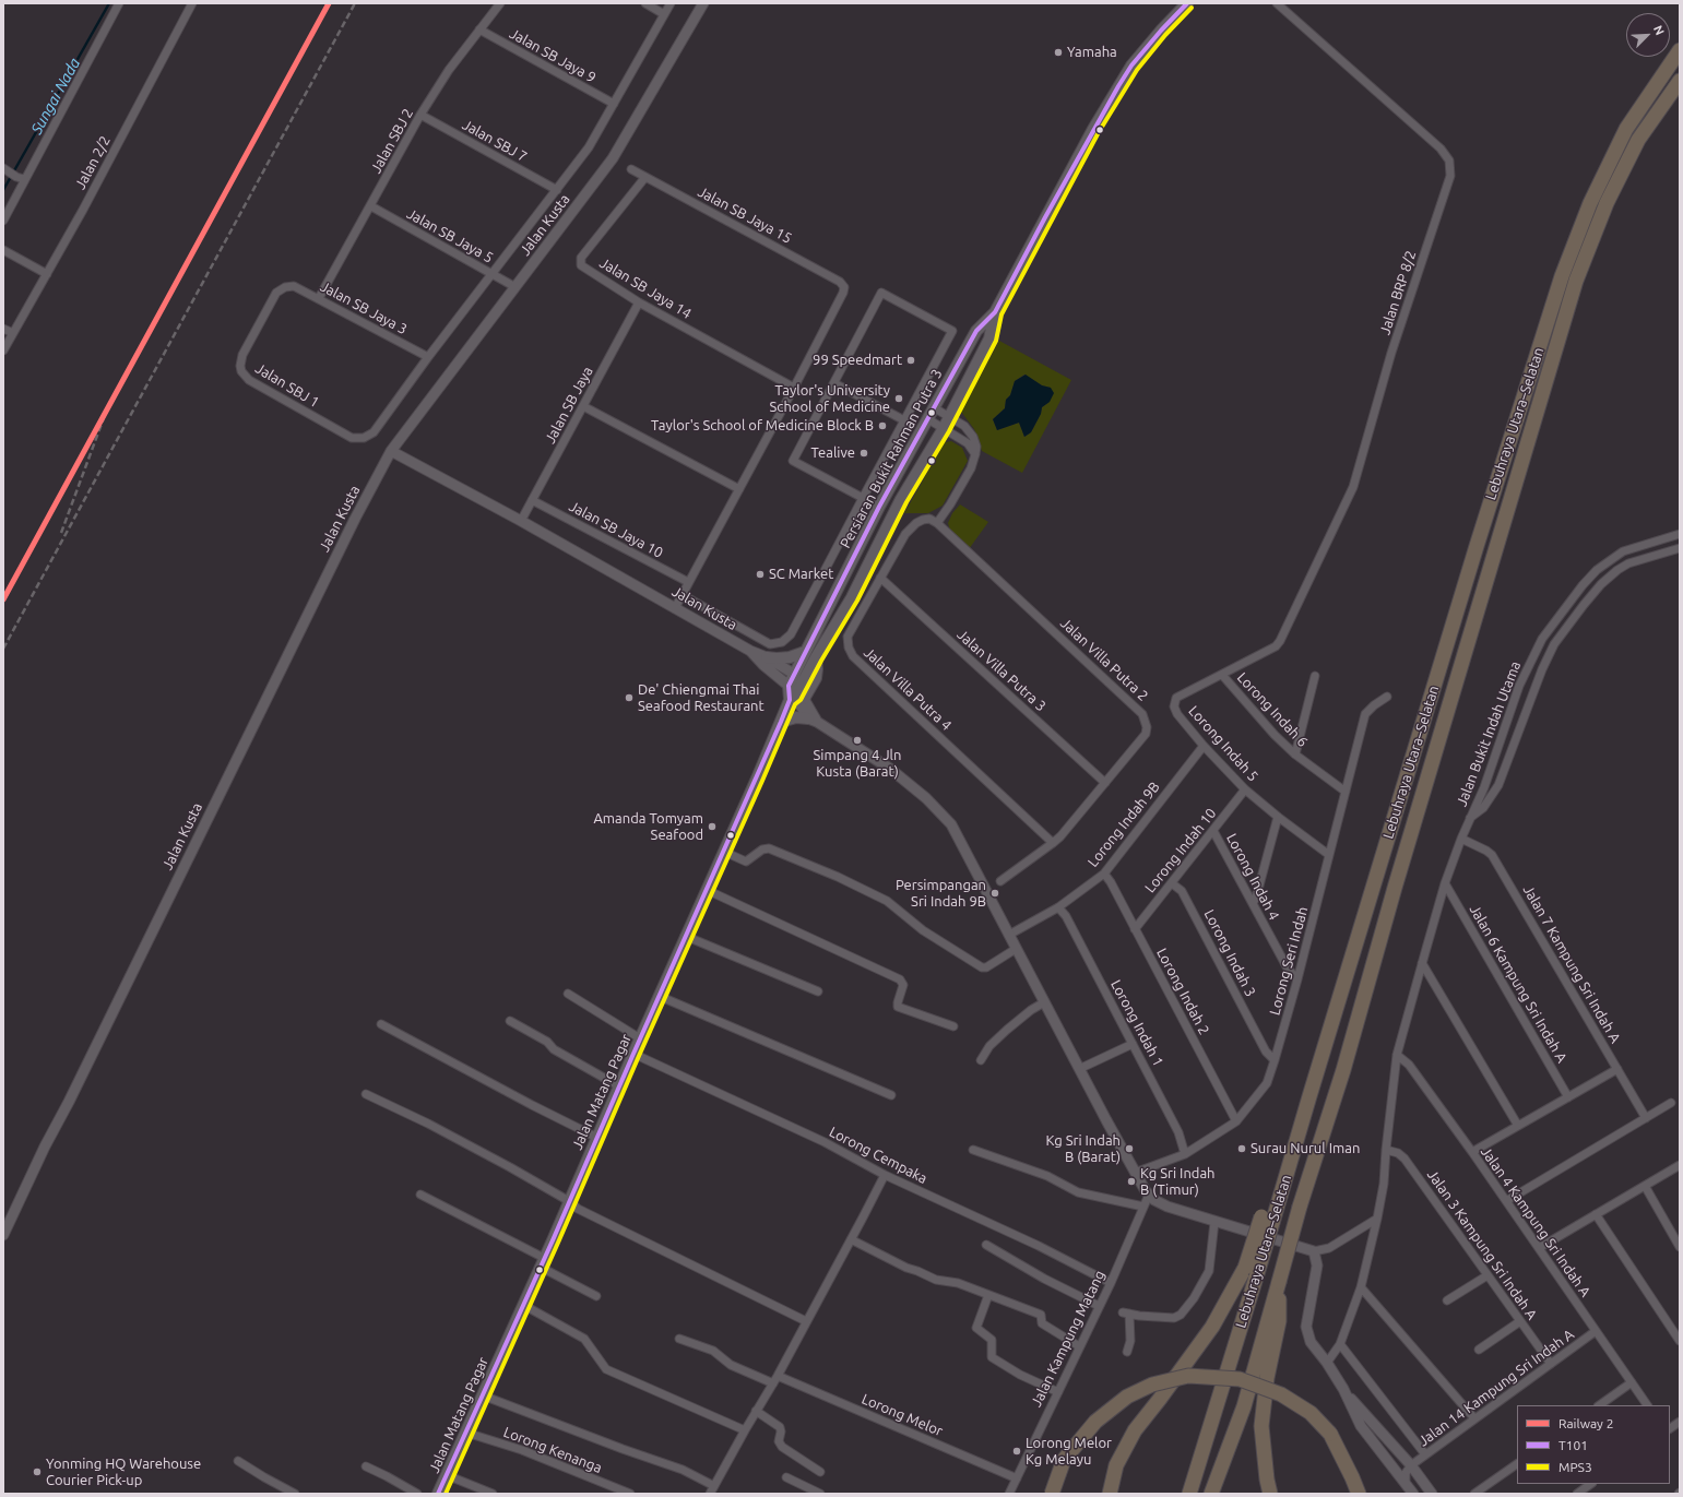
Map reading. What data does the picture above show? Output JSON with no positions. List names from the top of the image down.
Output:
{
  "streets": {
    "highway": ["Lebuhraya Utara–Selatan"],
    "main road": ["Persiaran Bukit Rahman Putra 3", "Jalan Matang Pagar"],
    "street": [
      "Jalan SB Jaya 9",
      "Jalan SBJ 2",
      "Jalan SBJ 7",
      "Jalan 2/2",
      "Jalan SB Jaya 15",
      "Jalan Kusta",
      "Jalan SB Jaya 5",
      "Jalan SB Jaya 14",
      "Jalan BRP 8/2",
      "Jalan SB Jaya 3",
      "Jalan SBJ 1",
      "Jalan SB Jaya",
      "Jalan SB Jaya 10",
      "Jalan Villa Putra 2",
      "Jalan Villa Putra 3",
      "Jalan Villa Putra 4",
      "Lorong Indah 6",
      "Jalan Bukit Indah Utama",
      "Lorong Indah 5",
      "Lorong Indah 9B",
      "Lorong Indah 10",
      "Lorong Indah 4",
      "Lorong Indah 3",
      "Lorong Seri Indah",
      "Jalan 7 Kampung Sri Indah A",
      "Jalan 6 Kampung Sri Indah A",
      "Lorong Indah 2",
      "Lorong Indah 1",
      "Lorong Cempaka",
      "Jalan 4 Kampung Sri Indah A",
      "Jalan 3 Kampung Sri Indah A",
      "Jalan Kampung Matang",
      "Jalan 14 Kampung Sri Indah A",
      "Lorong Melor",
      "Lorong Kenanga"
    ]
  },
  "crossings": [
    ["Jalan SB Jaya 9", "Jalan SBJ 2"],
    ["Jalan SBJ 2", "Jalan SBJ 7"],
    ["Jalan SBJ 2", "Jalan SB Jaya 5"],
    ["Jalan SBJ 2", "Jalan SB Jaya 3"],
    ["Jalan SB Jaya 15", "Jalan SB Jaya 14"],
    ["Jalan Kusta", "Jalan SB Jaya 5"],
    ["Jalan Kusta", "Jalan SB Jaya"],
    ["Jalan Kusta", "Persiaran Bukit Rahman Putra 3"],
    ["Jalan SB Jaya 14", "Jalan SB Jaya"],
    ["Jalan BRP 8/2", "Lorong Indah 5"],
    ["Jalan SB Jaya 3", "Jalan SBJ 1"],
    ["Jalan SB Jaya", "Jalan SB Jaya 10"],
    ["Persiaran Bukit Rahman Putra 3", "Jalan Matang Pagar"],
    ["Jalan Villa Putra 2", "Jalan Villa Putra 3"],
    ["Jalan Villa Putra 2", "Jalan Villa Putra 4"],
    ["Jalan Villa Putra 3", "Jalan Villa Putra 4"],
    ["Lorong Indah 6", "Lorong Indah 5"],
    ["Lorong Indah 6", "Lorong Seri Indah"],
    ["Lorong Indah 5", "Lorong Indah 9B"],
    ["Lorong Indah 5", "Lorong Indah 10"],
    ["Lorong Indah 5", "Lorong Seri Indah"],
    ["Lorong Indah 9B", "Lorong Indah 2"],
    ["Lorong Indah 9B", "Lorong Indah 1"],
    ["Lorong Indah 10", "Lorong Indah 4"],
    ["Lorong Indah 10", "Lorong Indah 3"],
    ["Lorong Indah 10", "Lorong Indah 2"],
    ["Lorong Indah 4", "Lorong Seri Indah"],
    ["Lorong Indah 3", "Lorong Seri Indah"],
    ["Lorong Seri Indah", "Lorong Indah 2"],
    ["Lorong Seri Indah", "Lorong Indah 1"],
    ["Jalan Matang Pagar", "Lorong Cempaka"],
    ["Jalan Matang Pagar", "Lorong Kenanga"],
    ["Lorong Cempaka", "Jalan Kampung Matang"],
    ["Jalan 4 Kampung Sri Indah A", "Jalan 14 Kampung Sri Indah A"],
    ["Jalan 3 Kampung Sri Indah A", "Jalan 14 Kampung Sri Indah A"],
    ["Jalan Kampung Matang", "Lorong Melor"]
  ],
  "water": ["Sungai Nada"],
  "places": [
    "Yamaha",
    "99 Speedmart",
    "Taylor's University School of Medicine",
    "Taylor's School of Medicine Block B",
    "Tealive",
    "SC Market",
    "De' Chiengmai Thai Seafood Restaurant",
    "Simpang 4 Jln Kusta (Barat)",
    "Amanda Tomyam Seafood",
    "Persimpangan Sri Indah 9B",
    "Kg Sri Indah B (Barat)",
    "Surau Nurul Iman",
    "Kg Sri Indah B (Timur)",
    "Lorong Melor Kg Melayu",
    "Yonming HQ Warehouse Courier Pick-up"
  ],
  "lines": ["rail line 2", "transit line T101", "transit line MPS3"],
  "legend": ["Railway 2", "T101", "MPS3"],
  "north": "top right"
}
